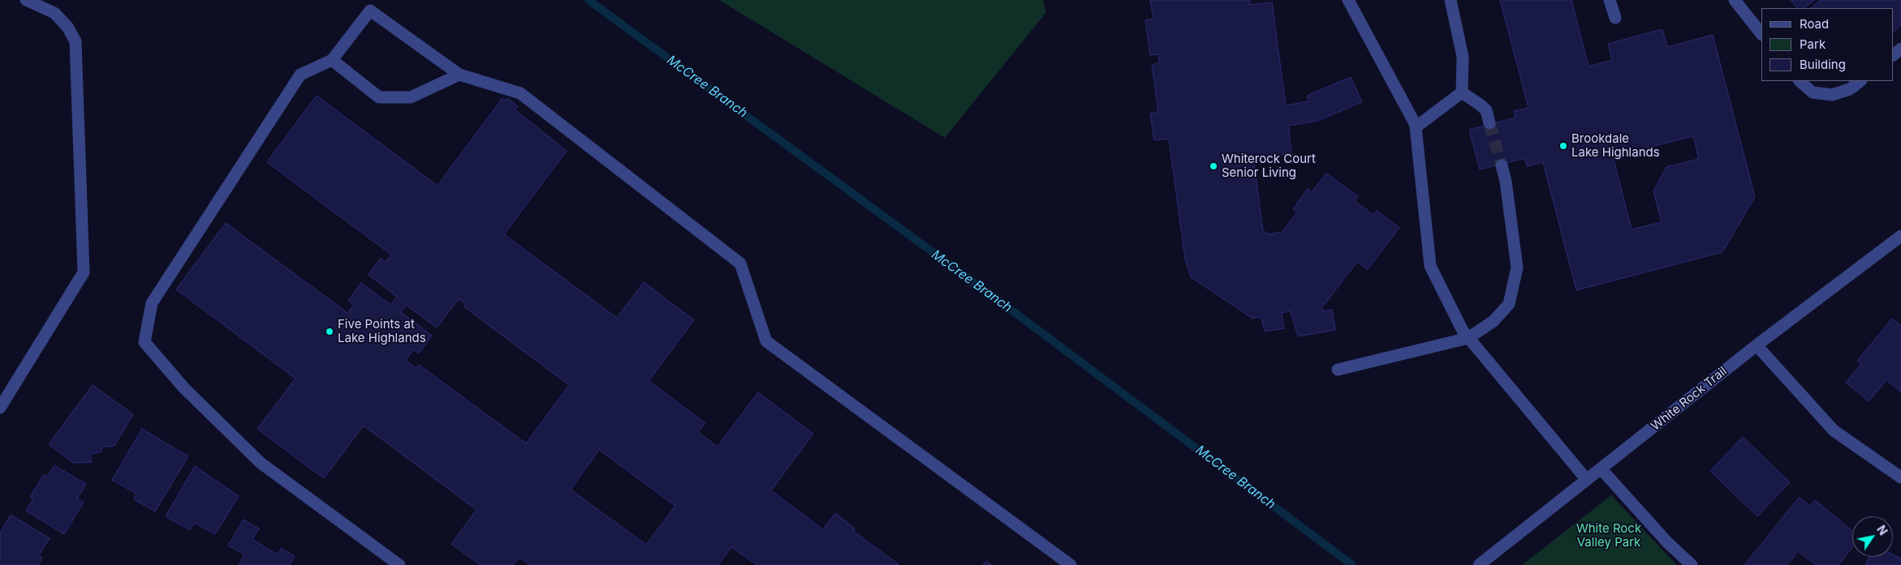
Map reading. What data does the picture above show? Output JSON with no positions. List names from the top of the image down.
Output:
{
  "streets": {
    "street": ["White Rock Trail"]
  },
  "water": ["McCree Branch"],
  "parks": ["White Rock Valley Park"],
  "places": ["Brookdale Lake Highlands", "Whiterock Court Senior Living", "Five Points at Lake Highlands"],
  "legend": ["Road", "Park", "Building"],
  "north": "top right"
}
